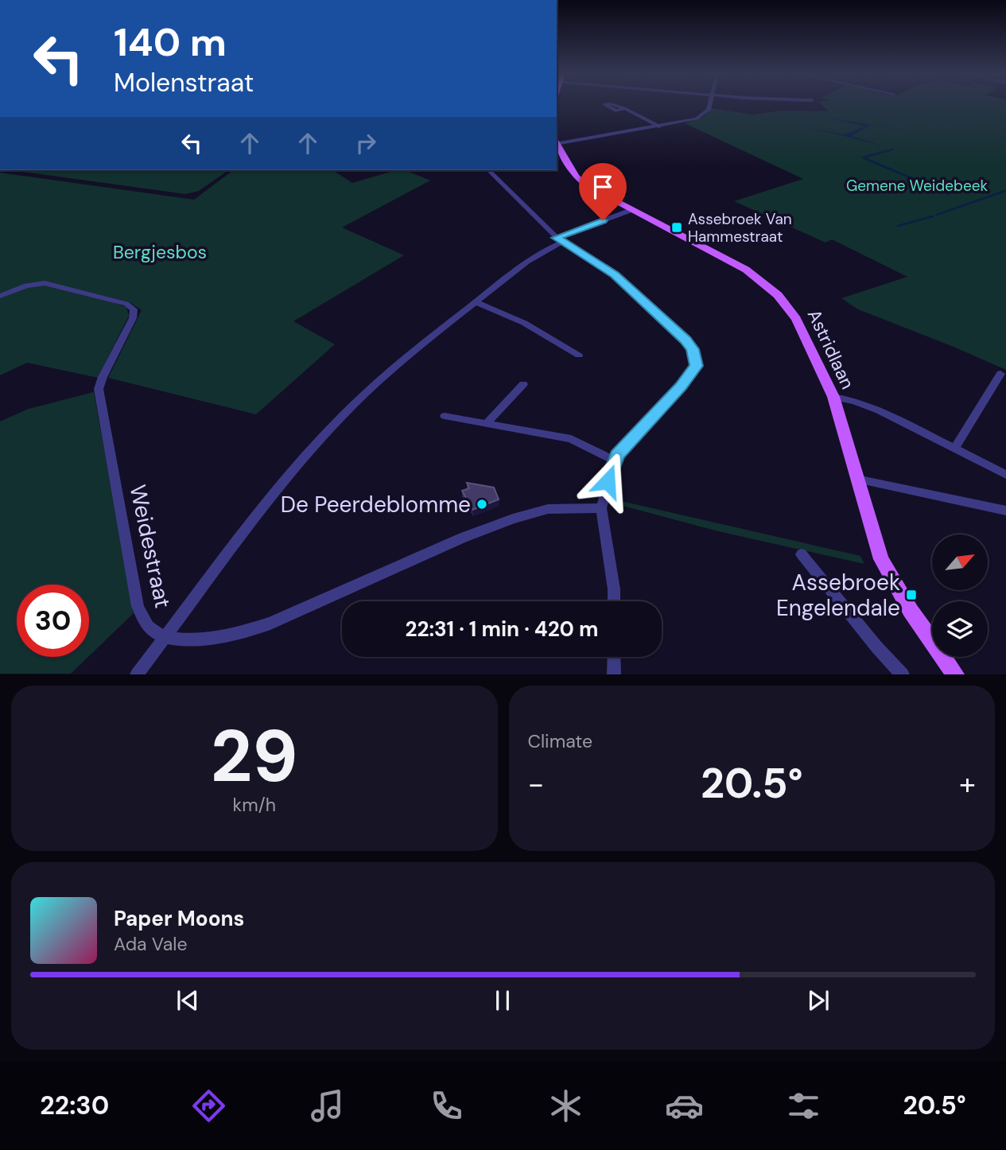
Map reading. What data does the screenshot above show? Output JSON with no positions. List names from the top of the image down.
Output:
{
  "streets": {
    "main road": ["Astridlaan"],
    "street": ["Weidestraat"]
  },
  "parks": ["Gemene Weidebeek", "Bergjesbos"],
  "places": {
    "transit": ["Assebroek Van Hammestraat", "Assebroek Engelendale"],
    "other": ["De Peerdeblomme"]
  },
  "north": "top right",
  "page": {
    "turn": ["140 m", "Molenstraat"],
    "limit": "30",
    "trip": "22:31 · 1 min · 420 m",
    "tile": [
      ["29", "km/h"],
      "Climate"
    ],
    "heat": ["−", "20.5°", "+"],
    "song": ["Paper Moons", "Ada Vale"],
    "tabs": ["22:30", "20.5°"]
  }
}
